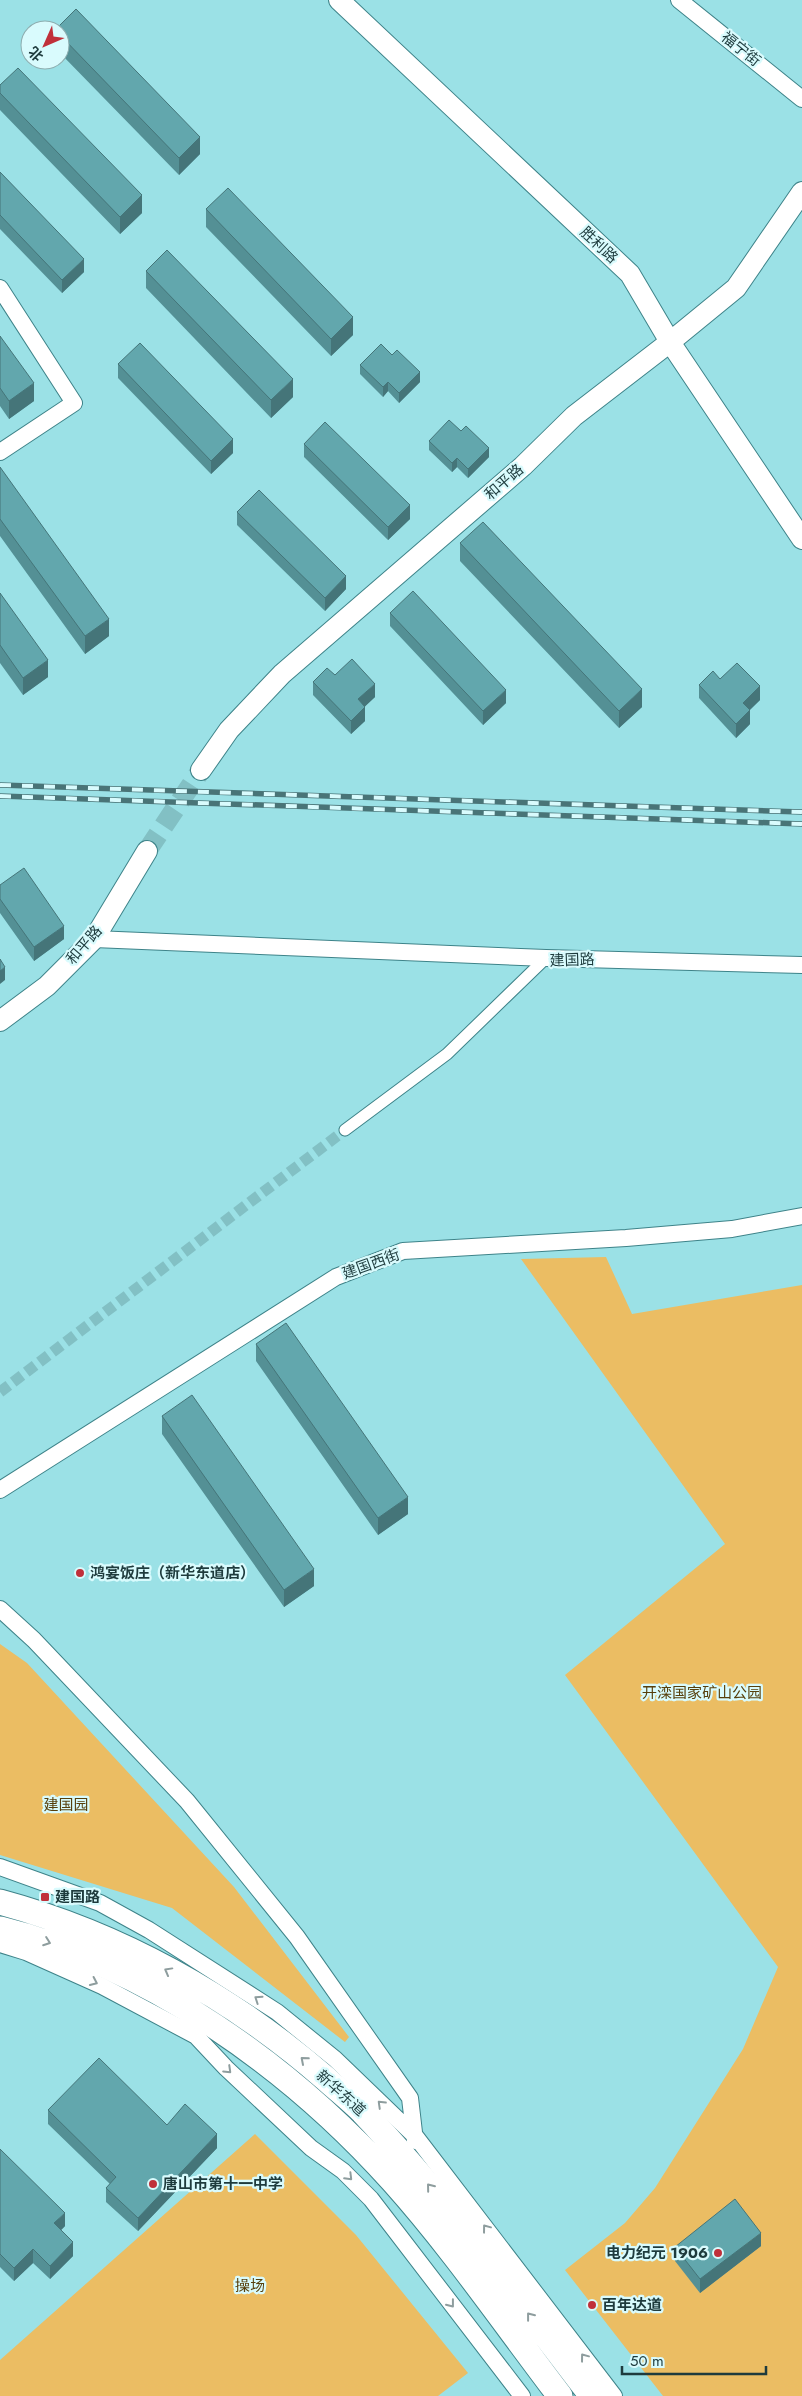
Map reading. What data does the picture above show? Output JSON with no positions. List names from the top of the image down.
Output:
{
  "streets": {
    "main road": ["新华东道"],
    "street": [
      "福宁街",
      "胜利路",
      "和平路",
      "建国路",
      "建国西街"
    ]
  },
  "crossings": [
    ["胜利路", "和平路"]
  ],
  "parks": ["开滦国家矿山公园", "建国园", "操场"],
  "places": {
    "other": [
      "鸿宴饭庄（新华东道店）",
      "唐山市第十一中学",
      "电力纪元 1906",
      "百年达道"
    ],
    "transit": ["建国路"]
  },
  "scale_bar": "50 m",
  "north": "bottom left"
}
